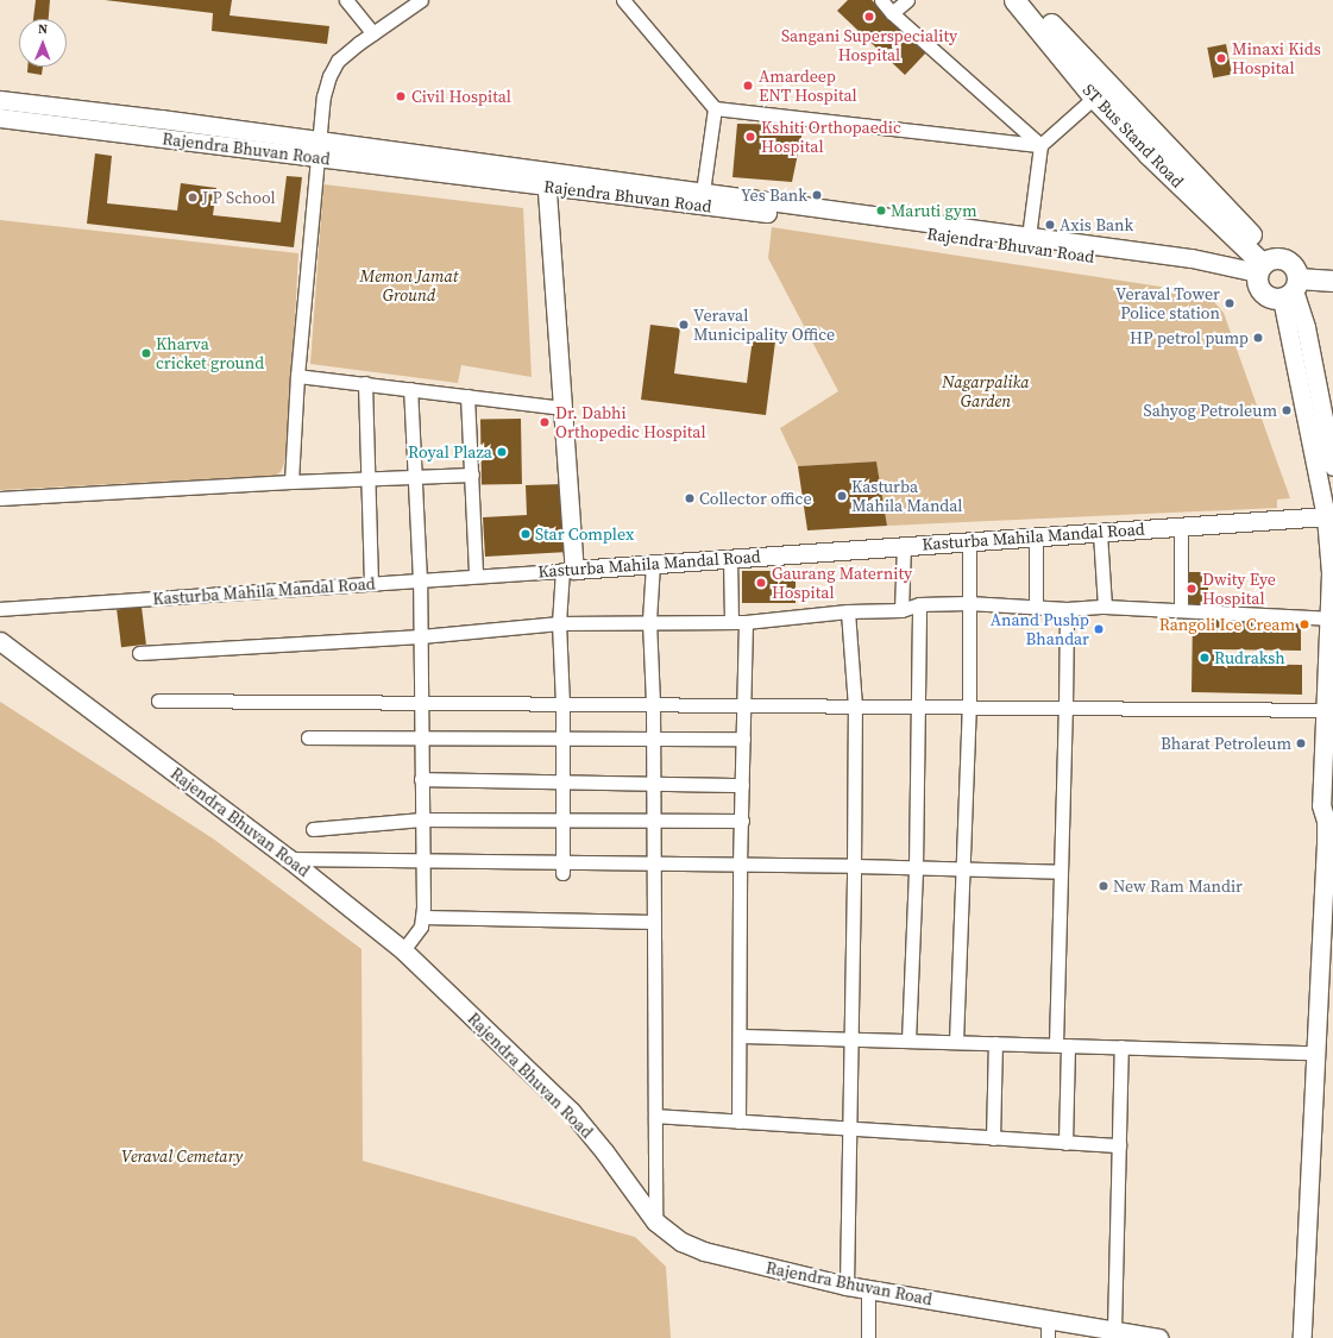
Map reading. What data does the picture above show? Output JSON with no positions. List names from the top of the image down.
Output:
{
  "streets": {
    "main road": ["ST Bus Stand Road"],
    "street": ["Rajendra Bhuvan Road", "Kasturba Mahila Mandal Road"]
  },
  "crossings": [
    ["ST Bus Stand Road", "Rajendra Bhuvan Road"]
  ],
  "parks": ["Memon Jamat Ground", "Nagarpalika Garden", "Veraval Cemetary"],
  "places": [
    "Sangani Superspeciality Hospital",
    "Minaxi Kids Hospital",
    "Amardeep ENT Hospital",
    "Civil Hospital",
    "Kshiti Orthopaedic Hospital",
    "Yes Bank",
    "J P School",
    "Maruti gym",
    "Axis Bank",
    "Veraval Tower Police station",
    "Veraval Municipality Office",
    "HP petrol pump",
    "Kharva cricket ground",
    "Sahyog Petroleum",
    "Dr. Dabhi Orthopedic Hospital",
    "Royal Plaza",
    "Kasturba Mahila Mandal",
    "Collector office",
    "Star Complex",
    "Gaurang Maternity Hospital",
    "Dwity Eye Hospital",
    "Rangoli Ice Cream",
    "Anand Pushp Bhandar",
    "Rudraksh",
    "Bharat Petroleum",
    "New Ram Mandir"
  ],
  "north": "top"
}
